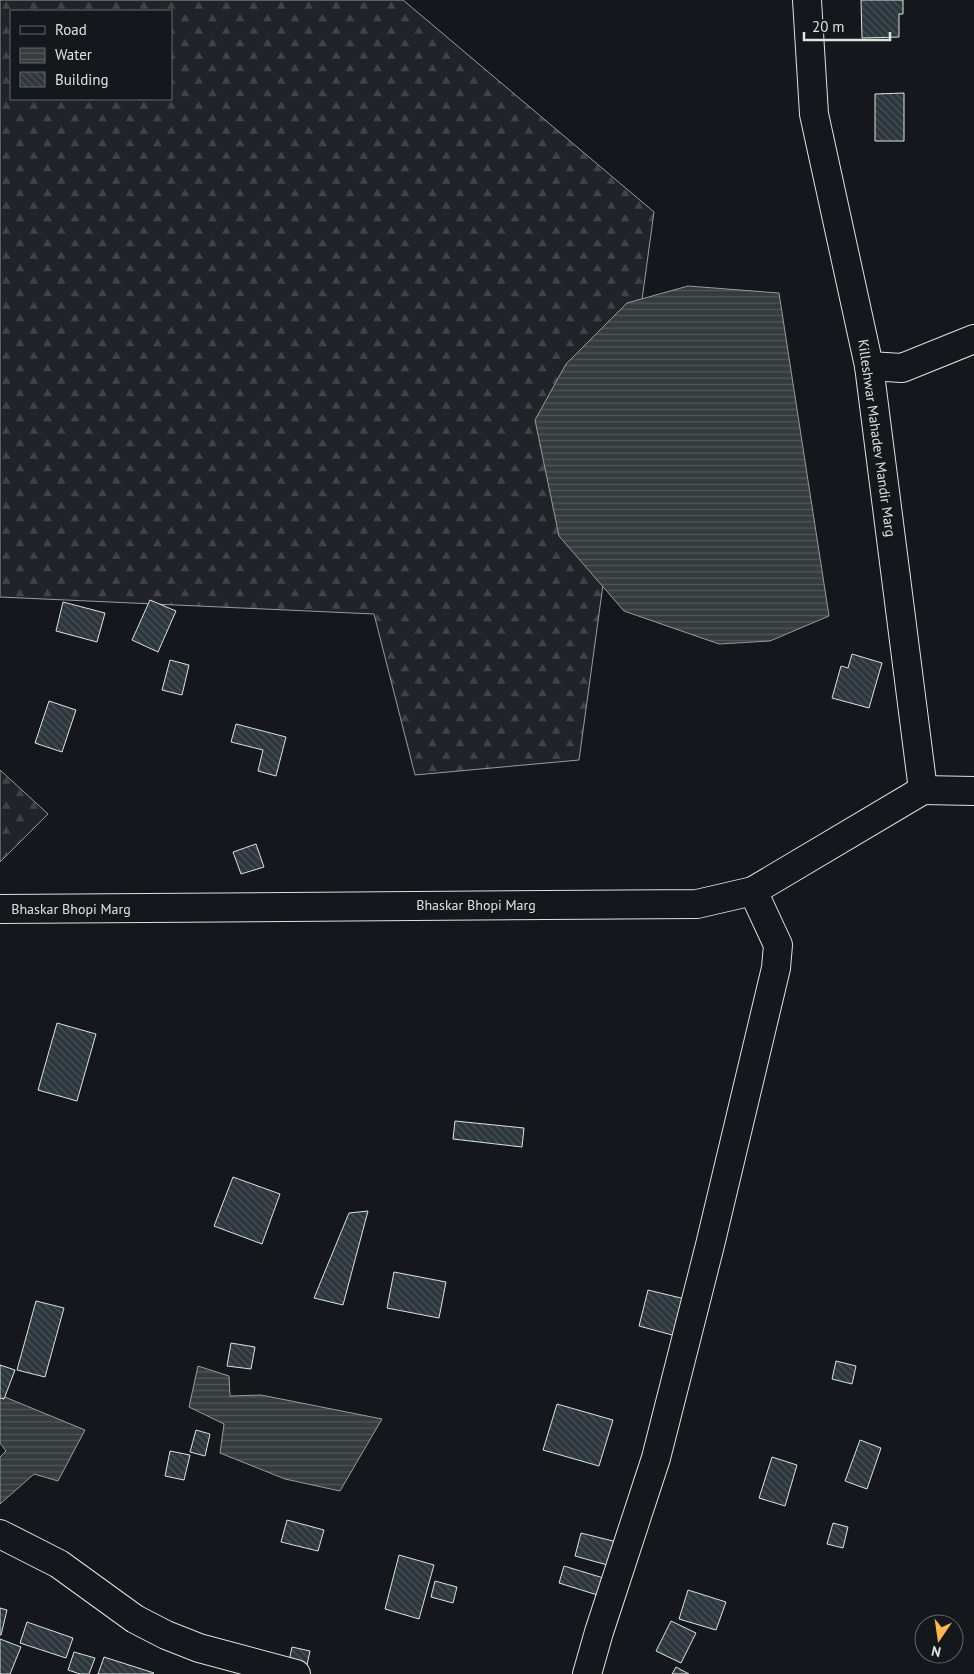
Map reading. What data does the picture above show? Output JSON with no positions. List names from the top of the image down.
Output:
{
  "streets": {
    "street": ["Killeshwar Mahadev Mandir Marg", "Bhaskar Bhopi Marg"]
  },
  "crossings": [
    ["Killeshwar Mahadev Mandir Marg", "Bhaskar Bhopi Marg"]
  ],
  "legend": ["Road", "Water", "Building"],
  "scale_bar": "20 m",
  "north": "bottom"
}
